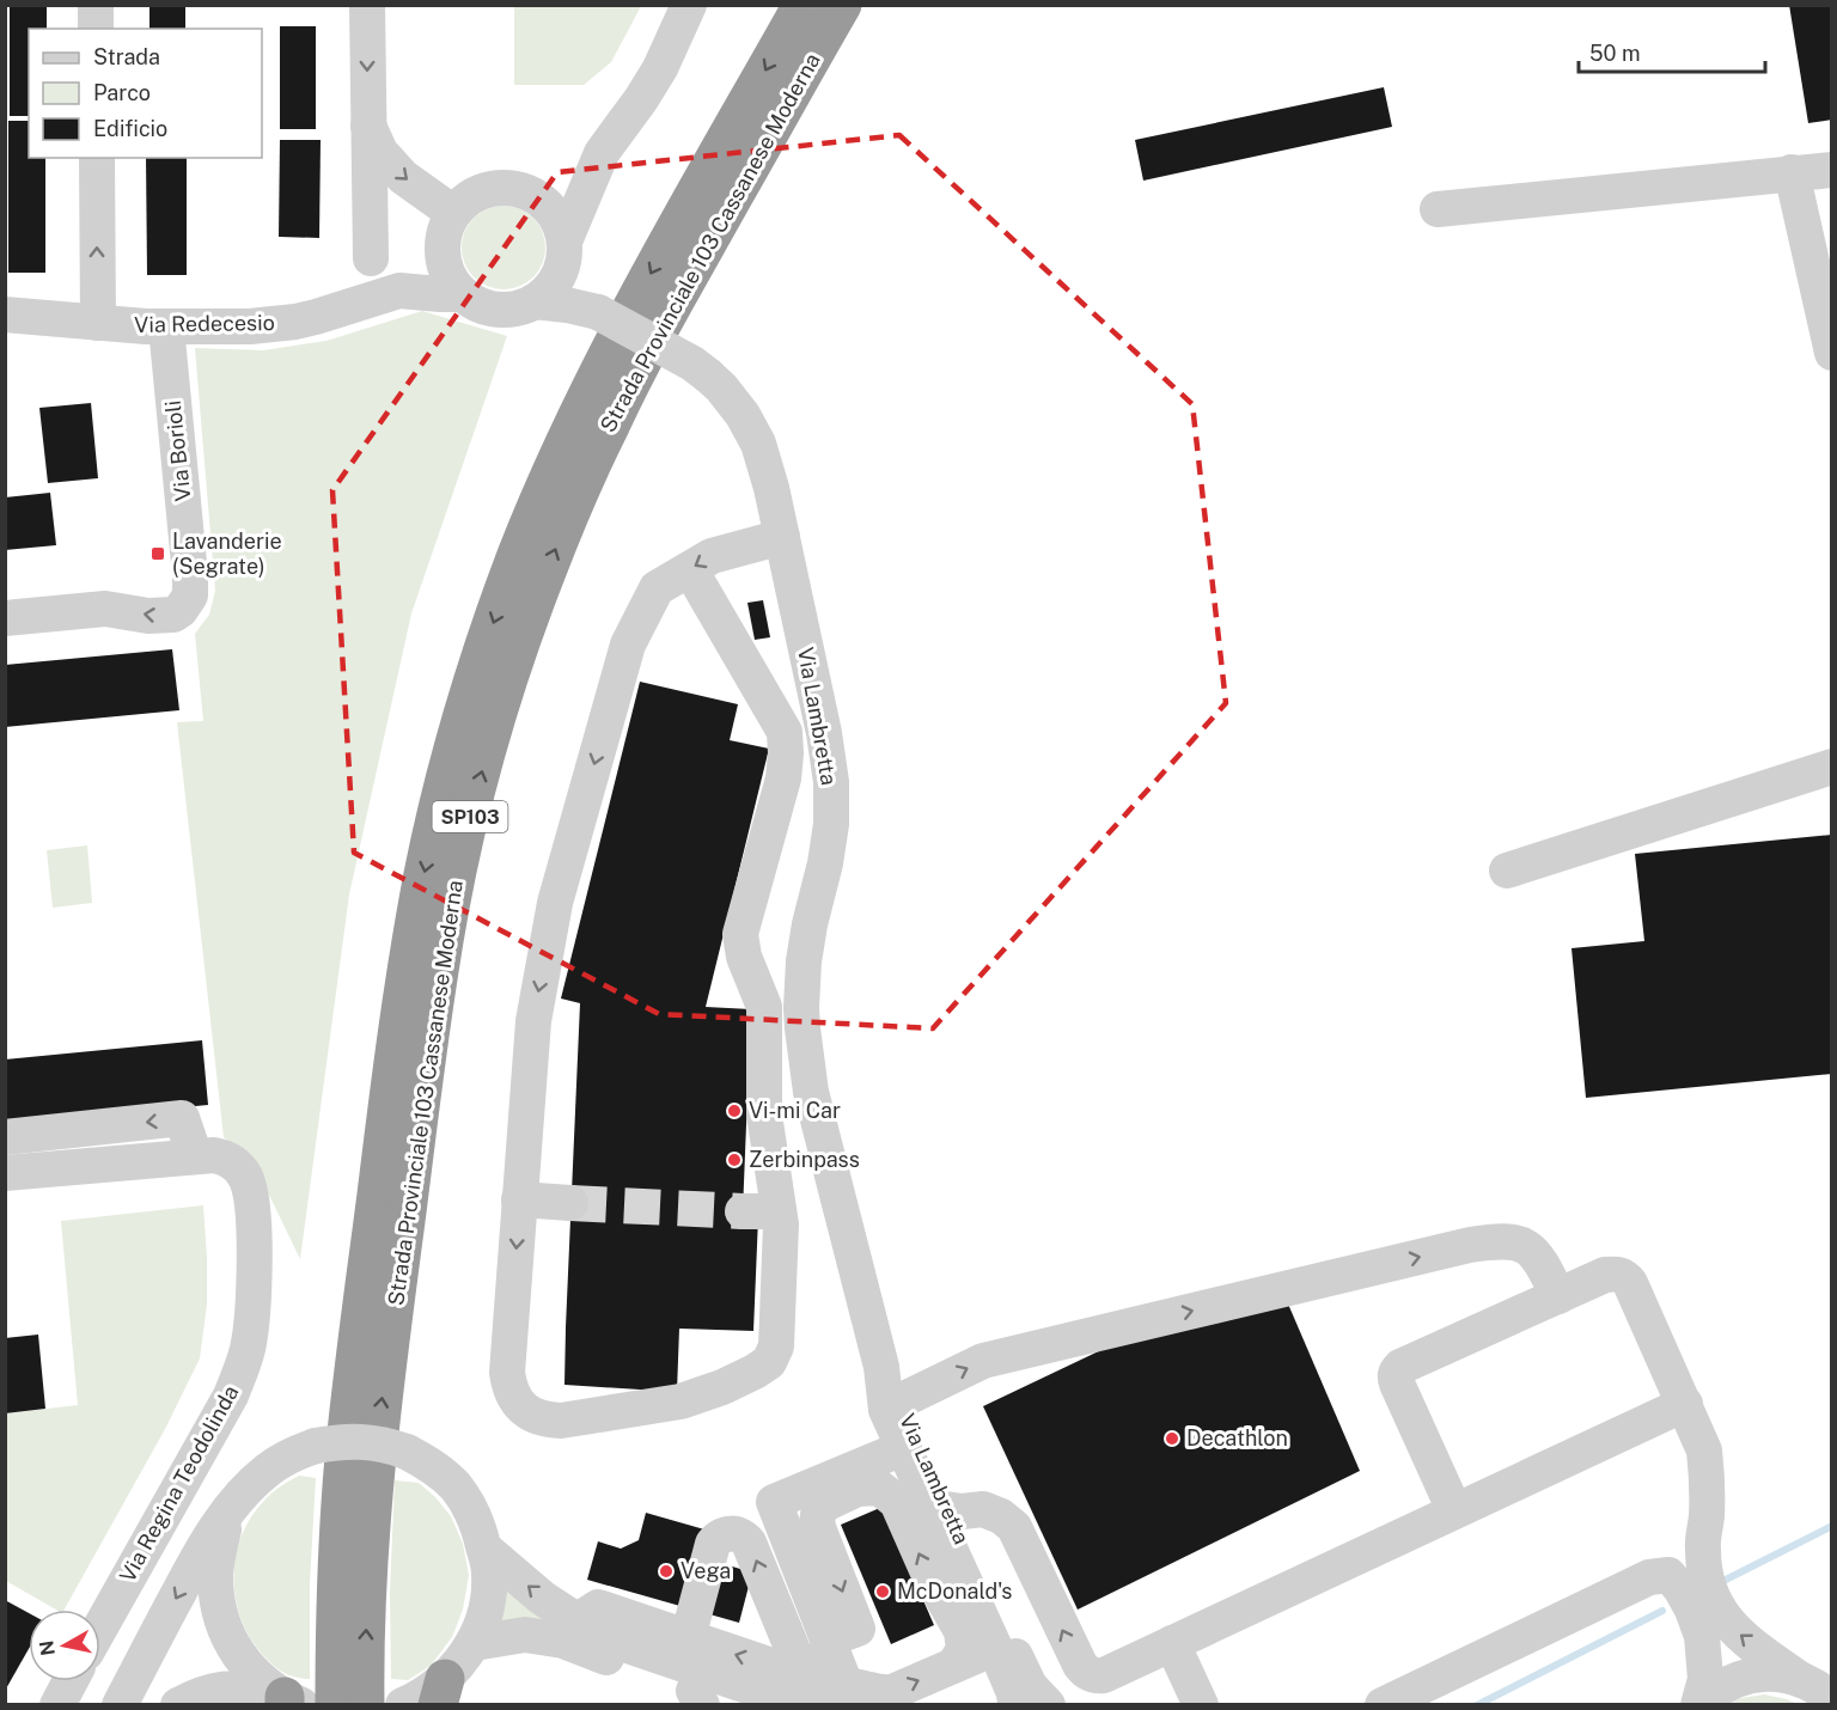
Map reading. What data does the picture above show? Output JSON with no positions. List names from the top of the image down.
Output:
{
  "streets": {
    "highway": ["Strada Provinciale 103 Cassanese Moderna", "SP103"],
    "street": [
      "Via Redecesio",
      "Via Borioli",
      "Via Lambretta",
      "Via Regina Teodolinda"
    ]
  },
  "crossings": [
    ["Via Redecesio", "Via Borioli"],
    ["Via Redecesio", "Via Lambretta"]
  ],
  "places": {
    "transit": ["Lavanderie (Segrate)"],
    "other": [
      "Vi-mi Car",
      "Zerbinpass",
      "Decathlon",
      "Vega",
      "McDonald's"
    ]
  },
  "legend": ["Strada", "Parco", "Edificio"],
  "scale_bar": "50 m",
  "north": "left"
}
